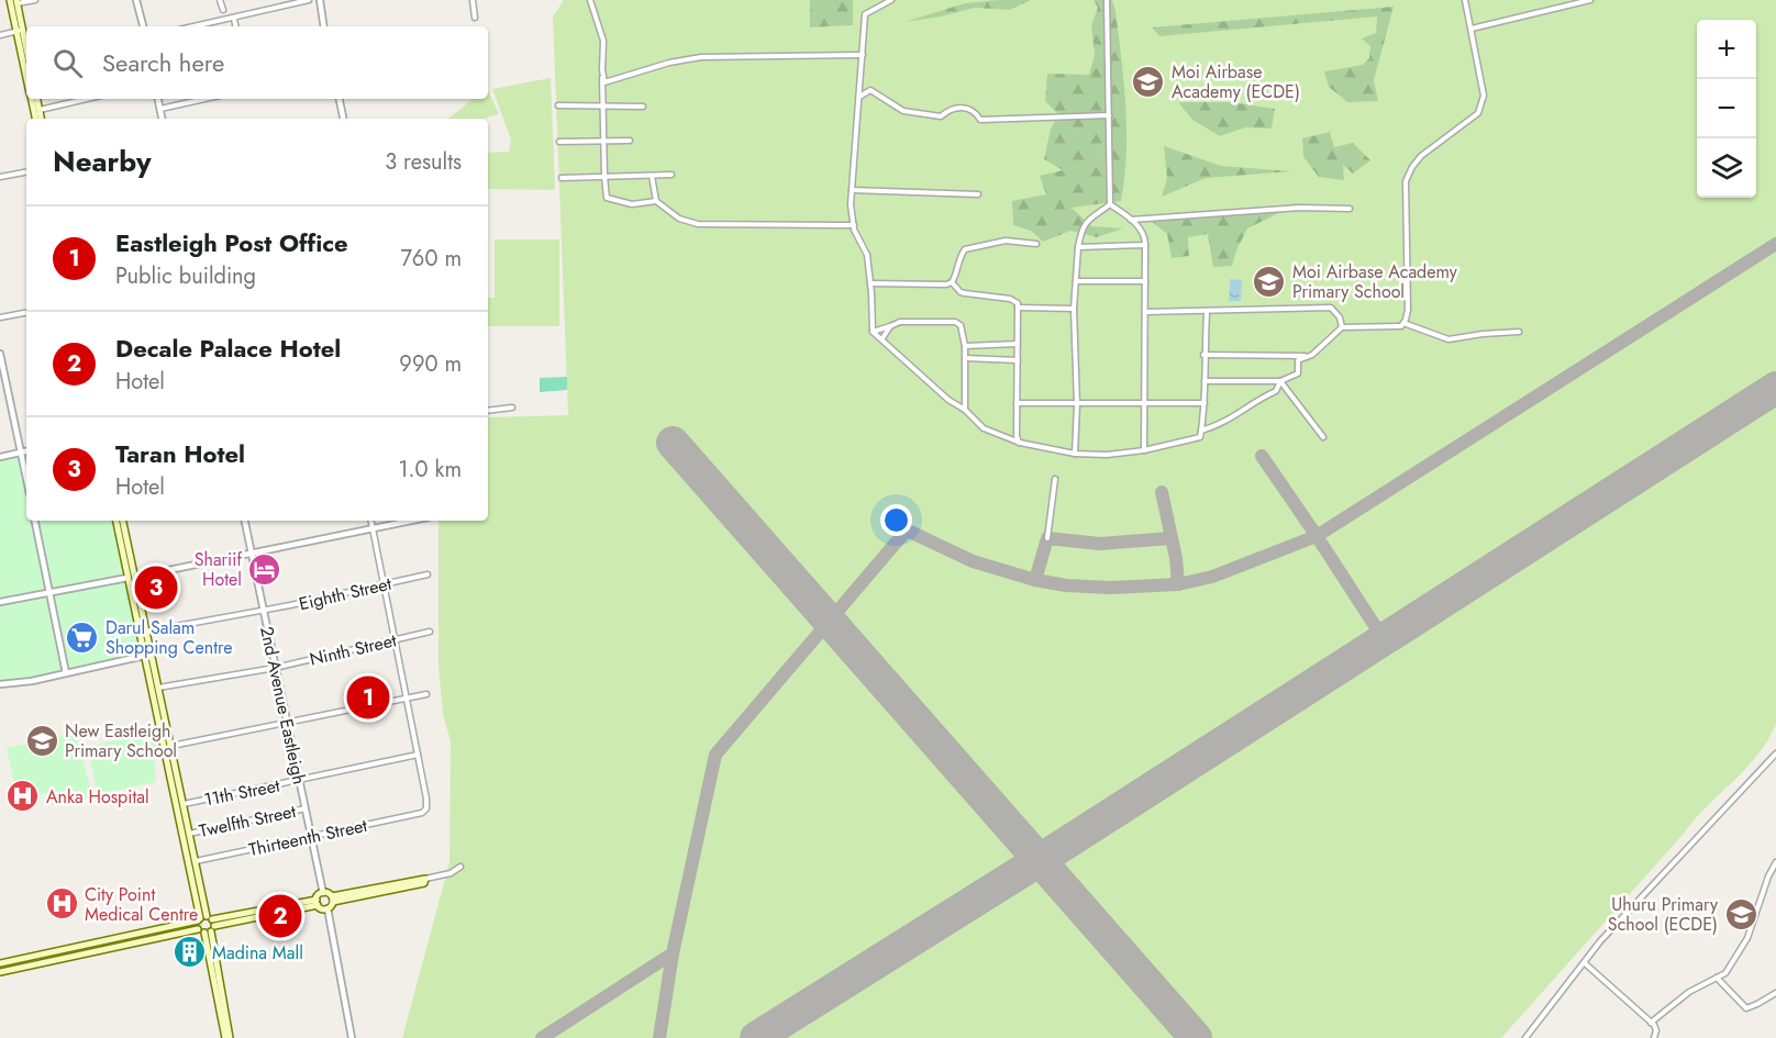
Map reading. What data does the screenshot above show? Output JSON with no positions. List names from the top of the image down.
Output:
{
  "streets": {
    "street": [
      "Eighth Street",
      "Ninth Street",
      "2nd Avenue Eastleigh",
      "11th Street",
      "Twelfth Street",
      "Thirteenth Street"
    ]
  },
  "crossings": [
    ["Eighth Street", "2nd Avenue Eastleigh"],
    ["Ninth Street", "2nd Avenue Eastleigh"],
    ["2nd Avenue Eastleigh", "11th Street"],
    ["2nd Avenue Eastleigh", "Twelfth Street"],
    ["2nd Avenue Eastleigh", "Thirteenth Street"],
    ["11th Street", "Thirteenth Street"]
  ],
  "places": {
    "school or university": [
      "Moi Airbase Academy (ECDE)",
      "Moi Airbase Academy Primary School",
      "New Eastleigh Primary School",
      "Uhuru Primary School (ECDE)"
    ],
    "hotel": ["Shariif Hotel"],
    "supermarket": ["Darul Salam Shopping Centre"],
    "hospital": ["Anka Hospital", "City Point Medical Centre"],
    "building": ["Madina Mall"]
  },
  "page": {
    "map_buttons": ["+", "−"],
    "search": "Search here",
    "heading": ["Nearby", "3 results"],
    "list": [
      {
        "mark": "1",
        "name": "Eastleigh Post Office",
        "note": "Public building",
        "value": "760 m"
      },
      {
        "mark": "2",
        "name": "Decale Palace Hotel",
        "note": "Hotel",
        "value": "990 m"
      },
      {
        "mark": "3",
        "name": "Taran Hotel",
        "note": "Hotel",
        "value": "1.0 km"
      }
    ],
    "pins": ["3", "1", "2"]
  }
}
